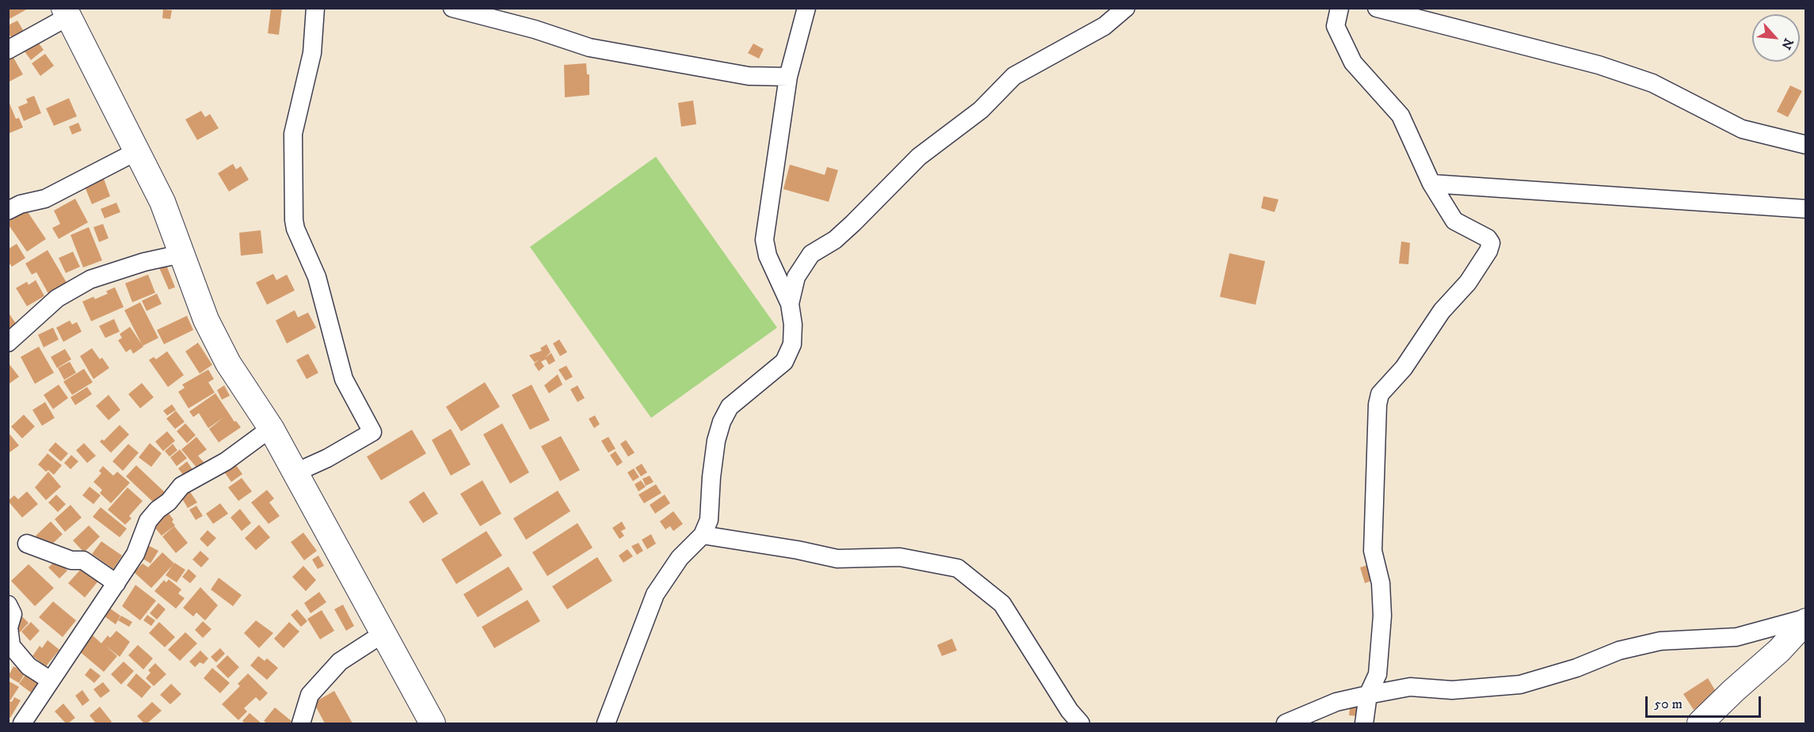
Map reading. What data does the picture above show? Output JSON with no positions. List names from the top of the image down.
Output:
{
  "scale_bar": "50 m",
  "north": "bottom right"
}
